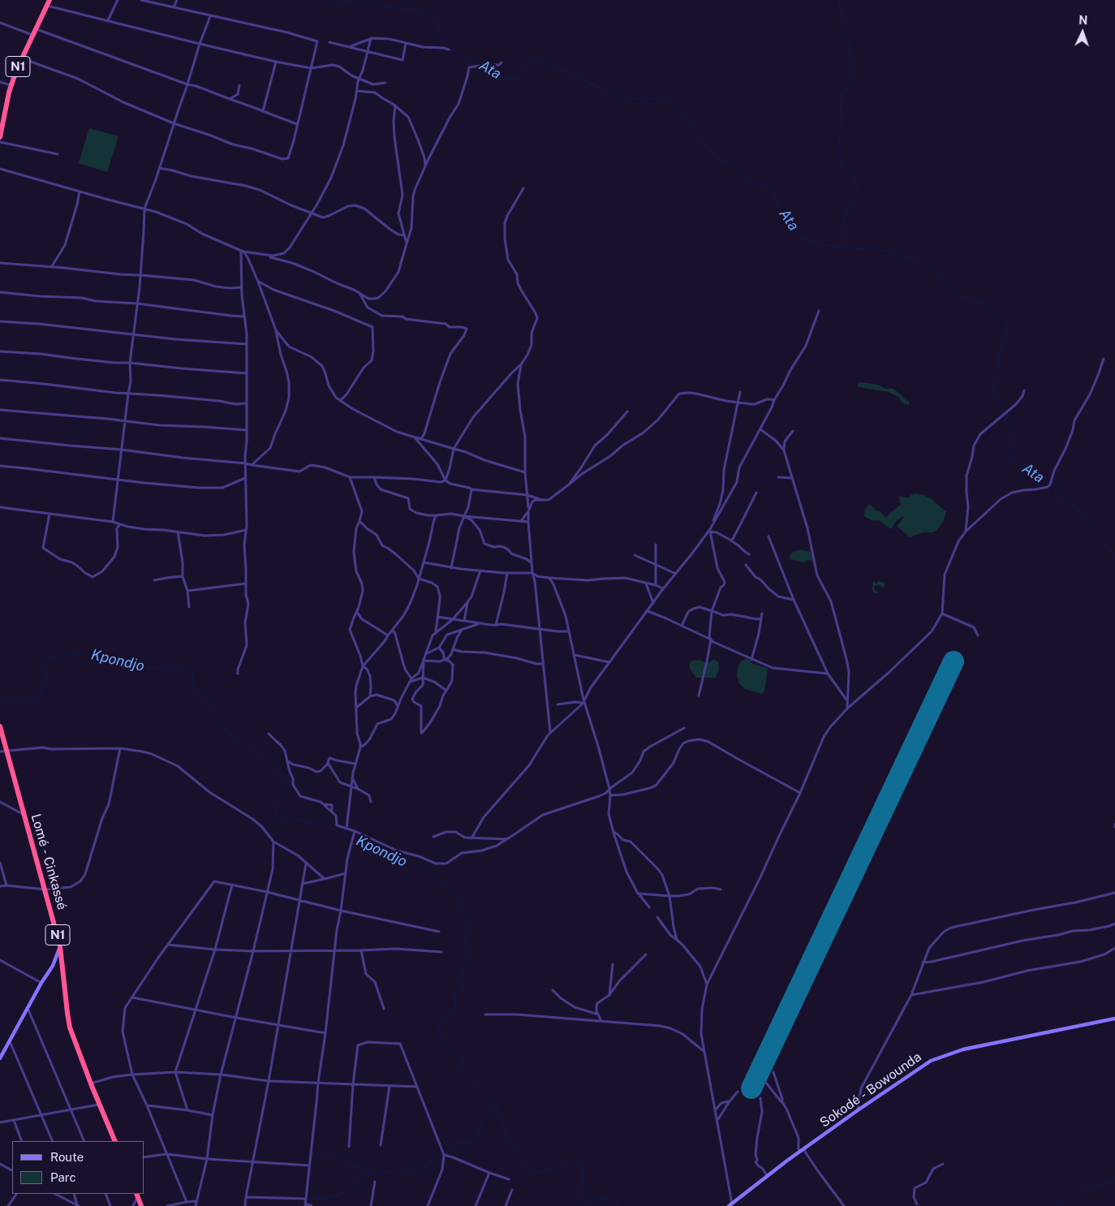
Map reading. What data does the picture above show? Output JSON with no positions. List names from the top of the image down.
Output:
{
  "streets": {
    "highway": ["N1", "Lomé - Cinkassé"],
    "main road": ["Sokodé - Bowounda"]
  },
  "water": ["Ata", "Kpondjo"],
  "legend": ["Route", "Parc"],
  "north": "top"
}
